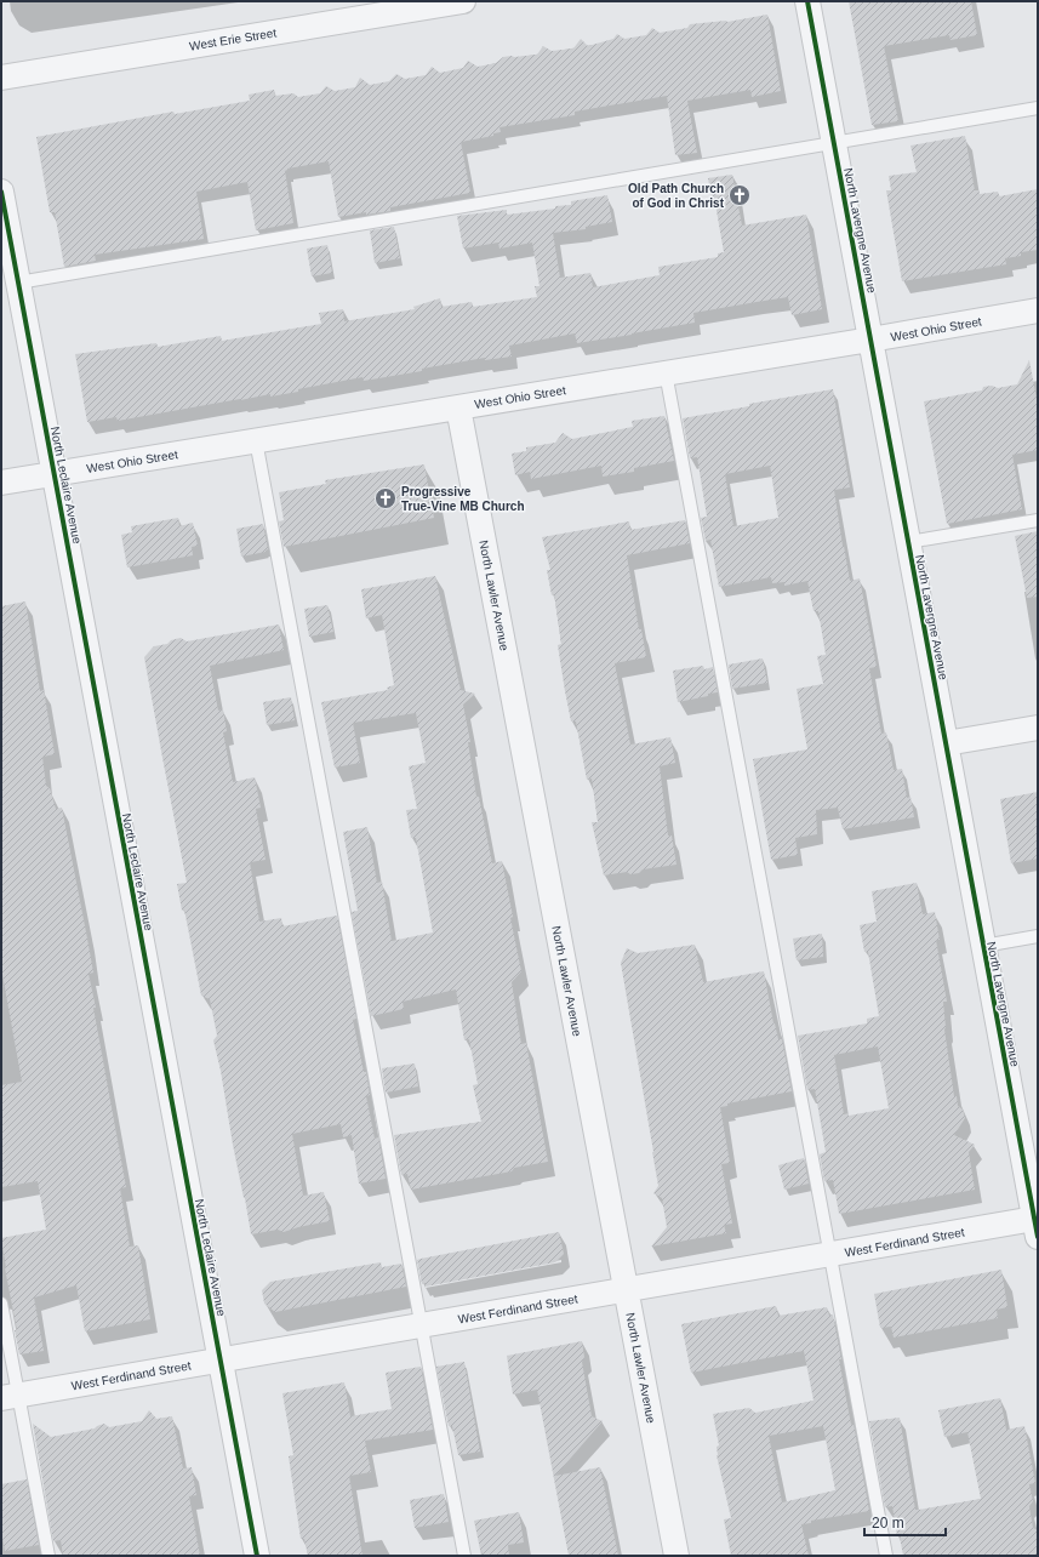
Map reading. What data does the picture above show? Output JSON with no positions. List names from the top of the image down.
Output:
{
  "streets": {
    "street": [
      "West Erie Street",
      "North Lavergne Avenue",
      "West Ohio Street",
      "North Leclaire Avenue",
      "North Lawler Avenue",
      "West Ferdinand Street"
    ]
  },
  "crossings": [
    ["North Lavergne Avenue", "West Ohio Street"],
    ["North Lavergne Avenue", "West Ferdinand Street"],
    ["West Ohio Street", "North Leclaire Avenue"],
    ["West Ohio Street", "North Lawler Avenue"],
    ["North Leclaire Avenue", "West Ferdinand Street"],
    ["North Lawler Avenue", "West Ferdinand Street"]
  ],
  "places": {
    "church": ["Old Path Church of God in Christ", "Progressive True-Vine MB Church"]
  },
  "scale_bar": "20 m"
}
